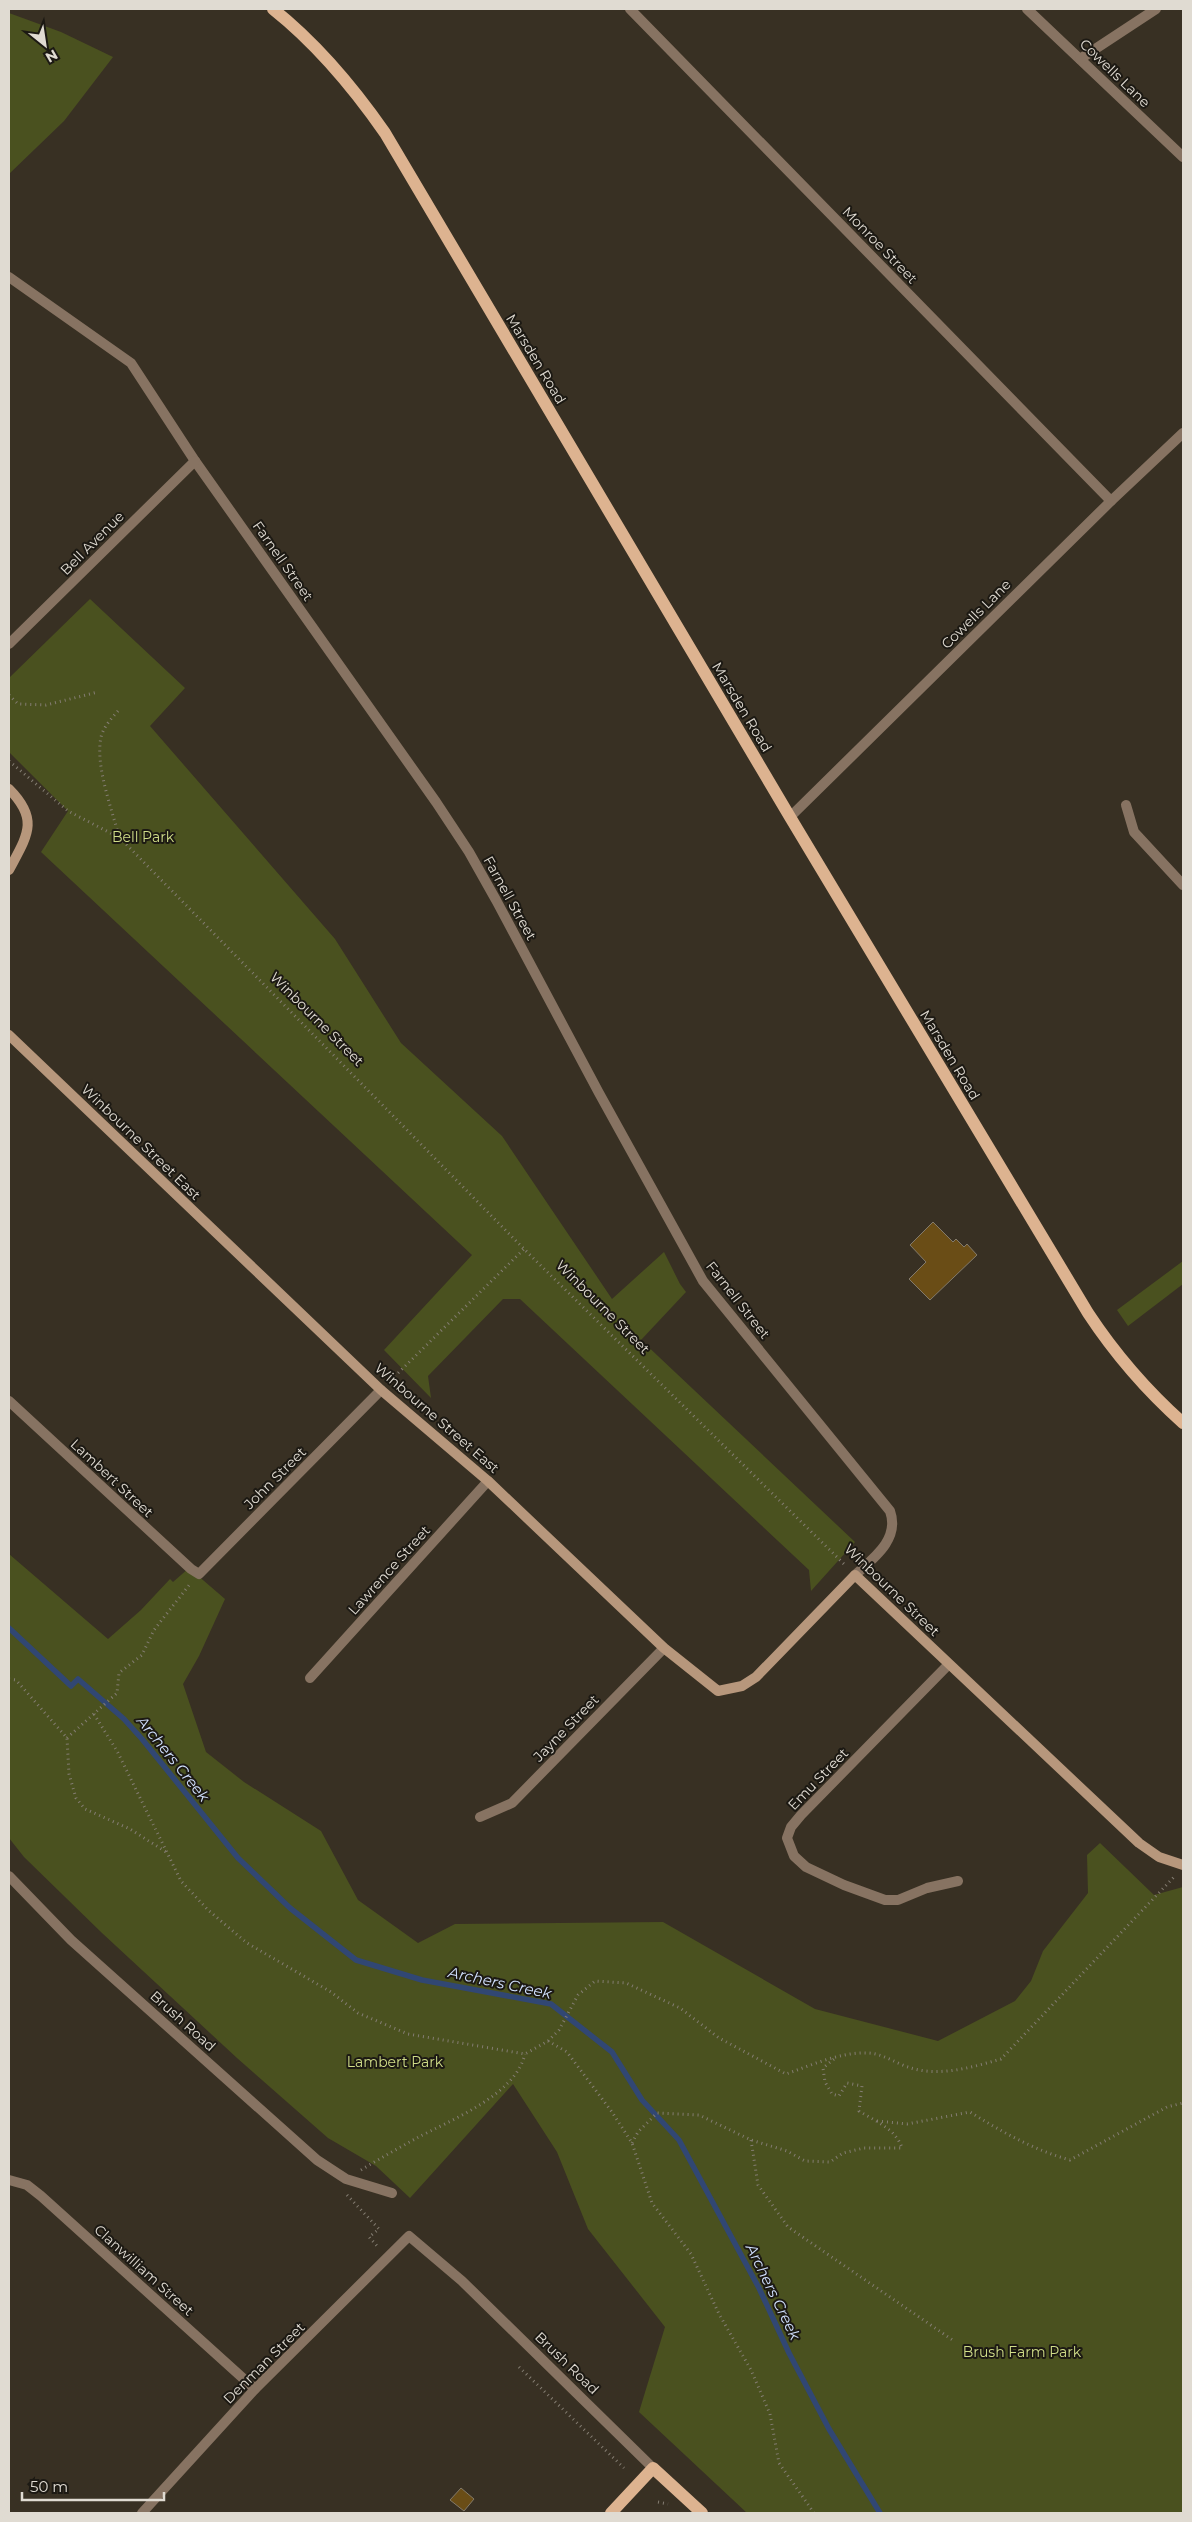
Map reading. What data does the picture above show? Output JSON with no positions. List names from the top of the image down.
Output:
{
  "streets": {
    "main road": ["Marsden Road", "Brush Road"],
    "street": [
      "Cowells Lane",
      "Monroe Street",
      "Bell Avenue",
      "Farnell Street",
      "Winbourne Street",
      "Winbourne Street East",
      "Lambert Street",
      "John Street",
      "Lawrence Street",
      "Jayne Street",
      "Emu Street",
      "Clanwilliam Street",
      "Denman Street"
    ]
  },
  "crossings": [
    ["Cowells Lane", "Monroe Street"],
    ["Cowells Lane", "Marsden Road"],
    ["Bell Avenue", "Farnell Street"],
    ["Farnell Street", "Winbourne Street"],
    ["Farnell Street", "Winbourne Street East"],
    ["Winbourne Street", "Winbourne Street East"],
    ["Winbourne Street", "Emu Street"],
    ["Winbourne Street East", "John Street"],
    ["Winbourne Street East", "Lawrence Street"],
    ["Winbourne Street East", "Jayne Street"],
    ["Lambert Street", "John Street"],
    ["Brush Road", "Denman Street"],
    ["Clanwilliam Street", "Denman Street"]
  ],
  "water": ["Archers Creek"],
  "parks": ["Bell Park", "Lambert Park", "Brush Farm Park"],
  "scale_bar": "50 m",
  "north": "bottom right"
}
